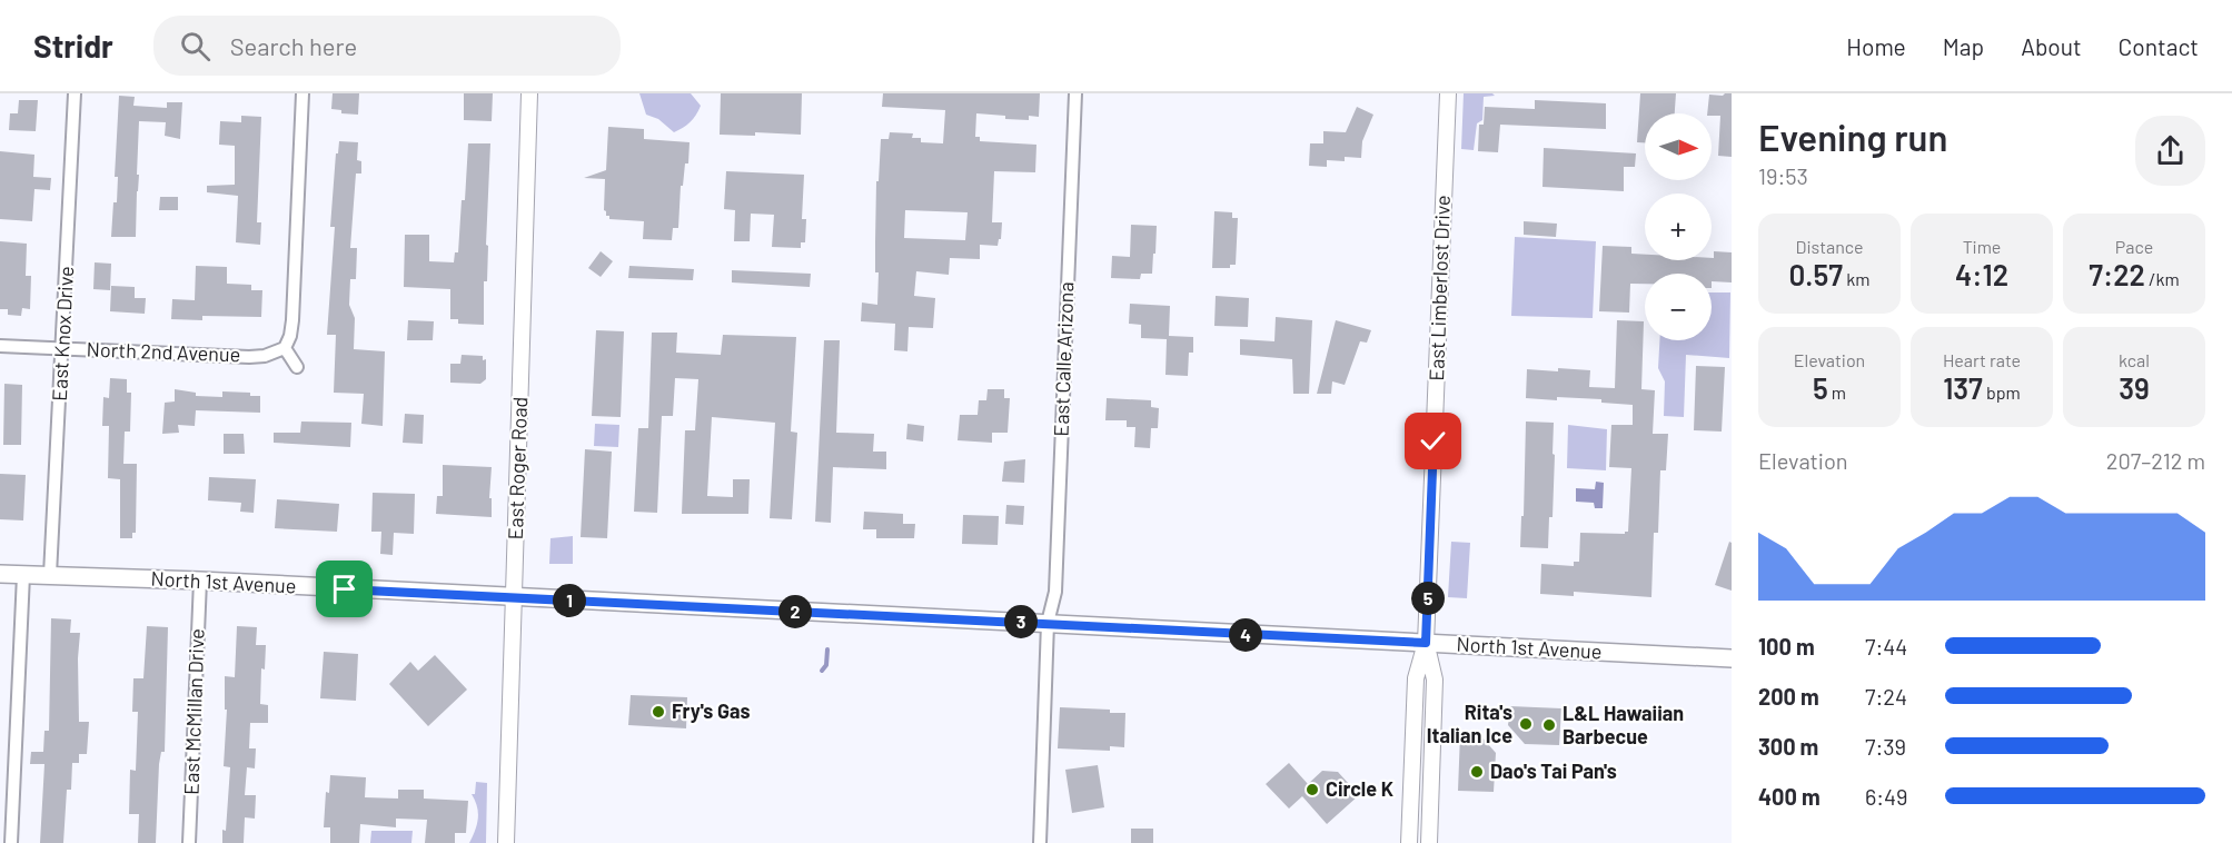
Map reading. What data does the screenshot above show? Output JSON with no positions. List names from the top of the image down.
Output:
{
  "streets": {
    "main road": ["North 1st Avenue"],
    "street": [
      "East Limberlost Drive",
      "East Knox Drive",
      "North 2nd Avenue",
      "East Calle Arizona",
      "East Roger Road",
      "East McMillan Drive"
    ]
  },
  "crossings": [
    ["East Limberlost Drive", "North 1st Avenue"],
    ["East Knox Drive", "North 2nd Avenue"],
    ["East Knox Drive", "North 1st Avenue"],
    ["East Calle Arizona", "North 1st Avenue"],
    ["East Roger Road", "North 1st Avenue"],
    ["North 1st Avenue", "East McMillan Drive"]
  ],
  "places": [
    "Fry's Gas",
    "Rita's Italian Ice",
    "L&L Hawaiian Barbecue",
    "Dao's Tai Pan's",
    "Circle K"
  ],
  "north": "right",
  "page": {
    "header": "Stridr",
    "search": "Search here",
    "nav": [
      "Home",
      "Map",
      "About",
      "Contact"
    ],
    "heading": ["Evening run", "19:53"],
    "map_buttons": ["+", "−"],
    "stats": [
      ["Distance", "0.57 km"],
      ["Time", "4:12"],
      ["Pace", "7:22 /km"],
      ["Elevation", "5 m"],
      ["Heart rate", "137 bpm"],
      ["kcal", "39"]
    ],
    "chart": ["Elevation", "207–212 m"],
    "pins": [
      "5",
      "1",
      "2",
      "3",
      "4"
    ],
    "list": [
      {
        "name": "100 m",
        "note": "7:44"
      },
      {
        "name": "200 m",
        "note": "7:24"
      },
      {
        "name": "300 m",
        "note": "7:39"
      },
      {
        "name": "400 m",
        "note": "6:49"
      }
    ]
  }
}
